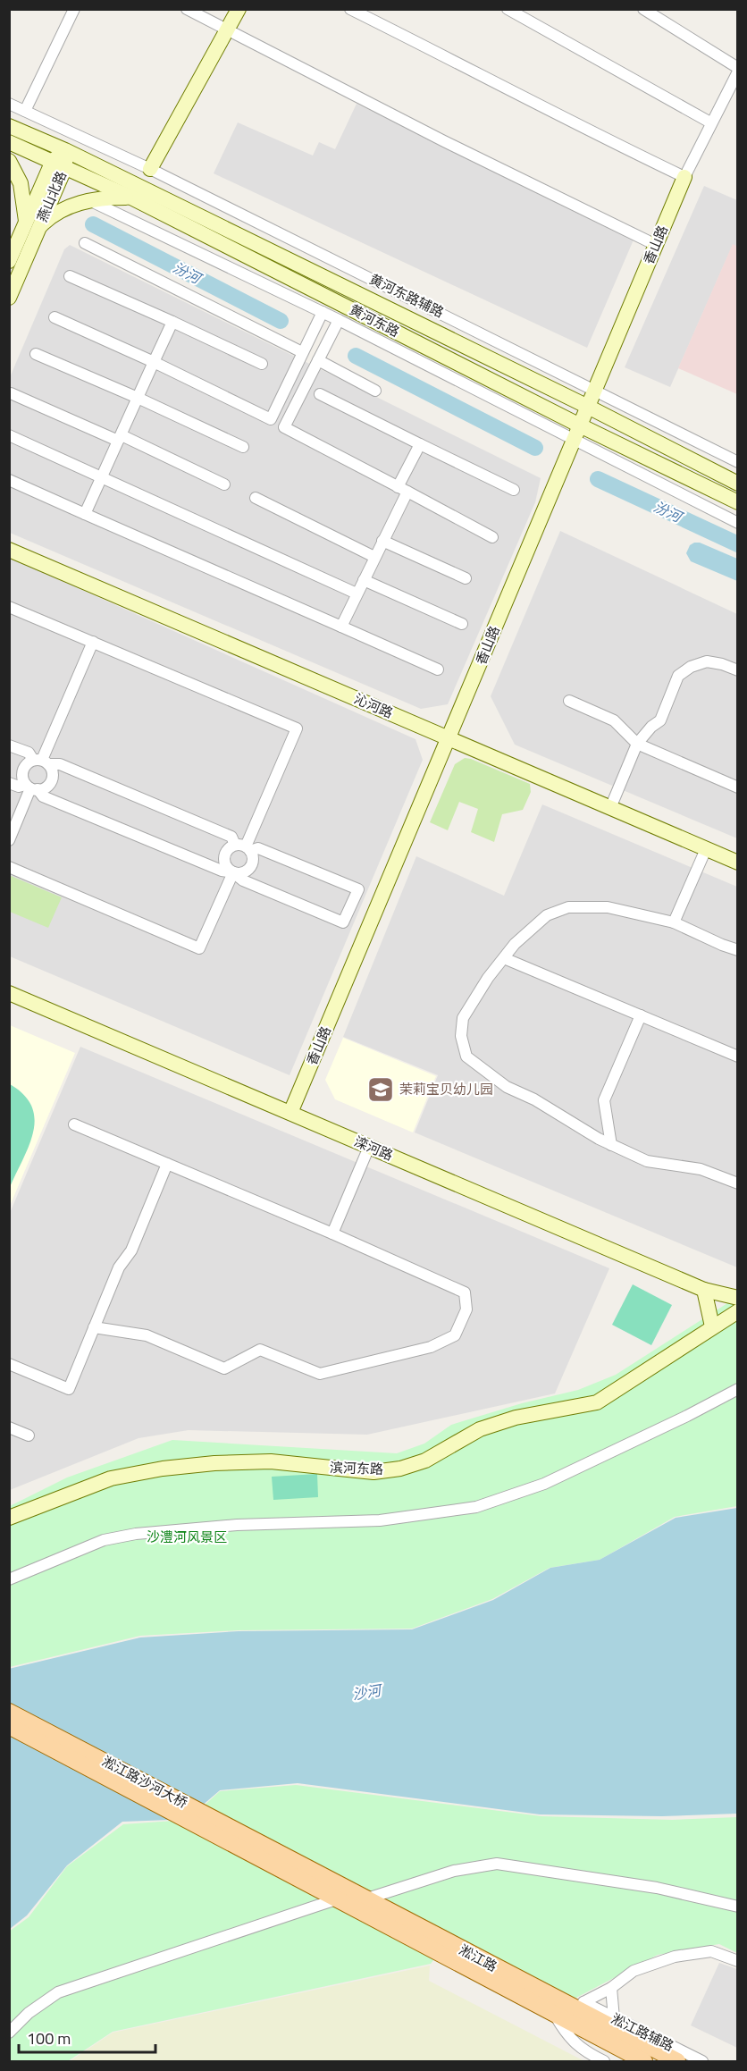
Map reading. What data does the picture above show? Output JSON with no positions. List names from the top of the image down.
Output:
{
  "streets": {
    "main road": ["淞江路沙河大桥", "淞江路"],
    "street": [
      "燕山北路",
      "香山路",
      "黄河东路辅路",
      "黄河东路",
      "沁河路",
      "滦河路",
      "滨河东路",
      "淞江路辅路"
    ]
  },
  "crossings": [
    ["燕山北路", "黄河东路"],
    ["香山路", "黄河东路辅路"],
    ["香山路", "黄河东路"],
    ["香山路", "沁河路"],
    ["香山路", "滦河路"],
    ["淞江路沙河大桥", "淞江路"],
    ["淞江路", "淞江路辅路"]
  ],
  "water": ["汾河", "沙河"],
  "parks": ["沙澧河风景区"],
  "places": {
    "school or university": ["茉莉宝贝幼儿园"]
  },
  "scale_bar": "100 m"
}
